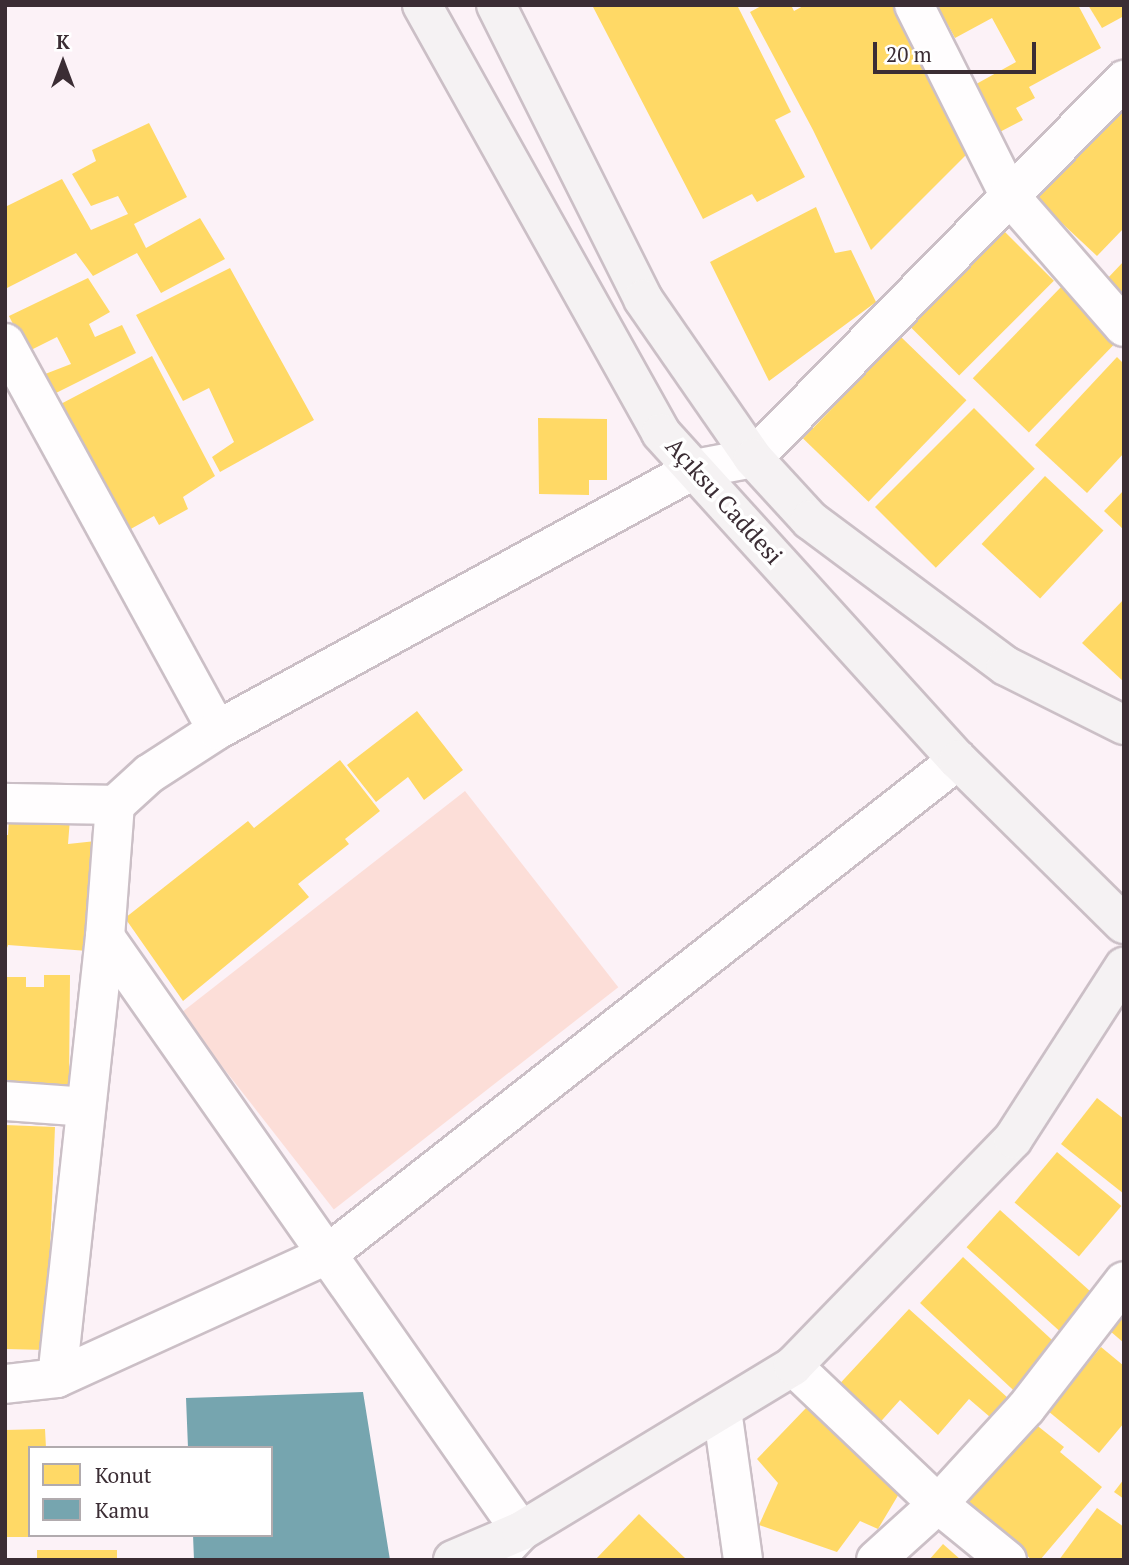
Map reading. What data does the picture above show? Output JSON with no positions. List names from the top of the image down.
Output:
{
  "streets": {
    "main road": ["Açıksu Caddesi"]
  },
  "legend": ["Konut", "Kamu"],
  "scale_bar": "20 m",
  "north": "top"
}
